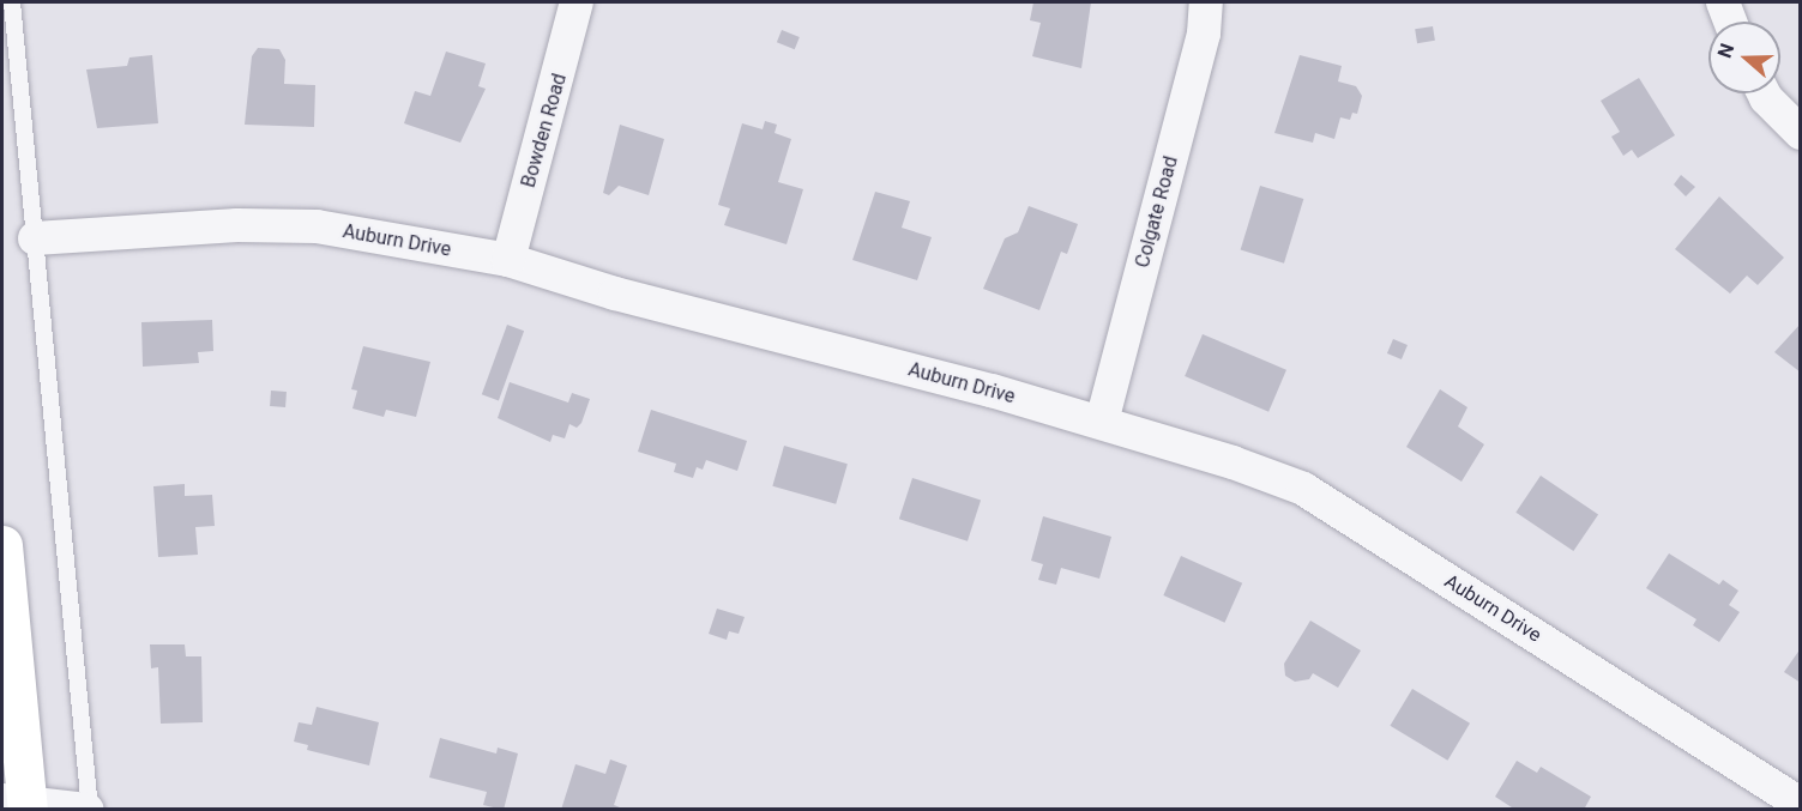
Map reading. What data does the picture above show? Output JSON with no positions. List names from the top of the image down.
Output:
{
  "streets": {
    "street": ["Bowden Road", "Colgate Road", "Auburn Drive"]
  },
  "crossings": [
    ["Bowden Road", "Auburn Drive"],
    ["Colgate Road", "Auburn Drive"]
  ],
  "north": "left"
}
